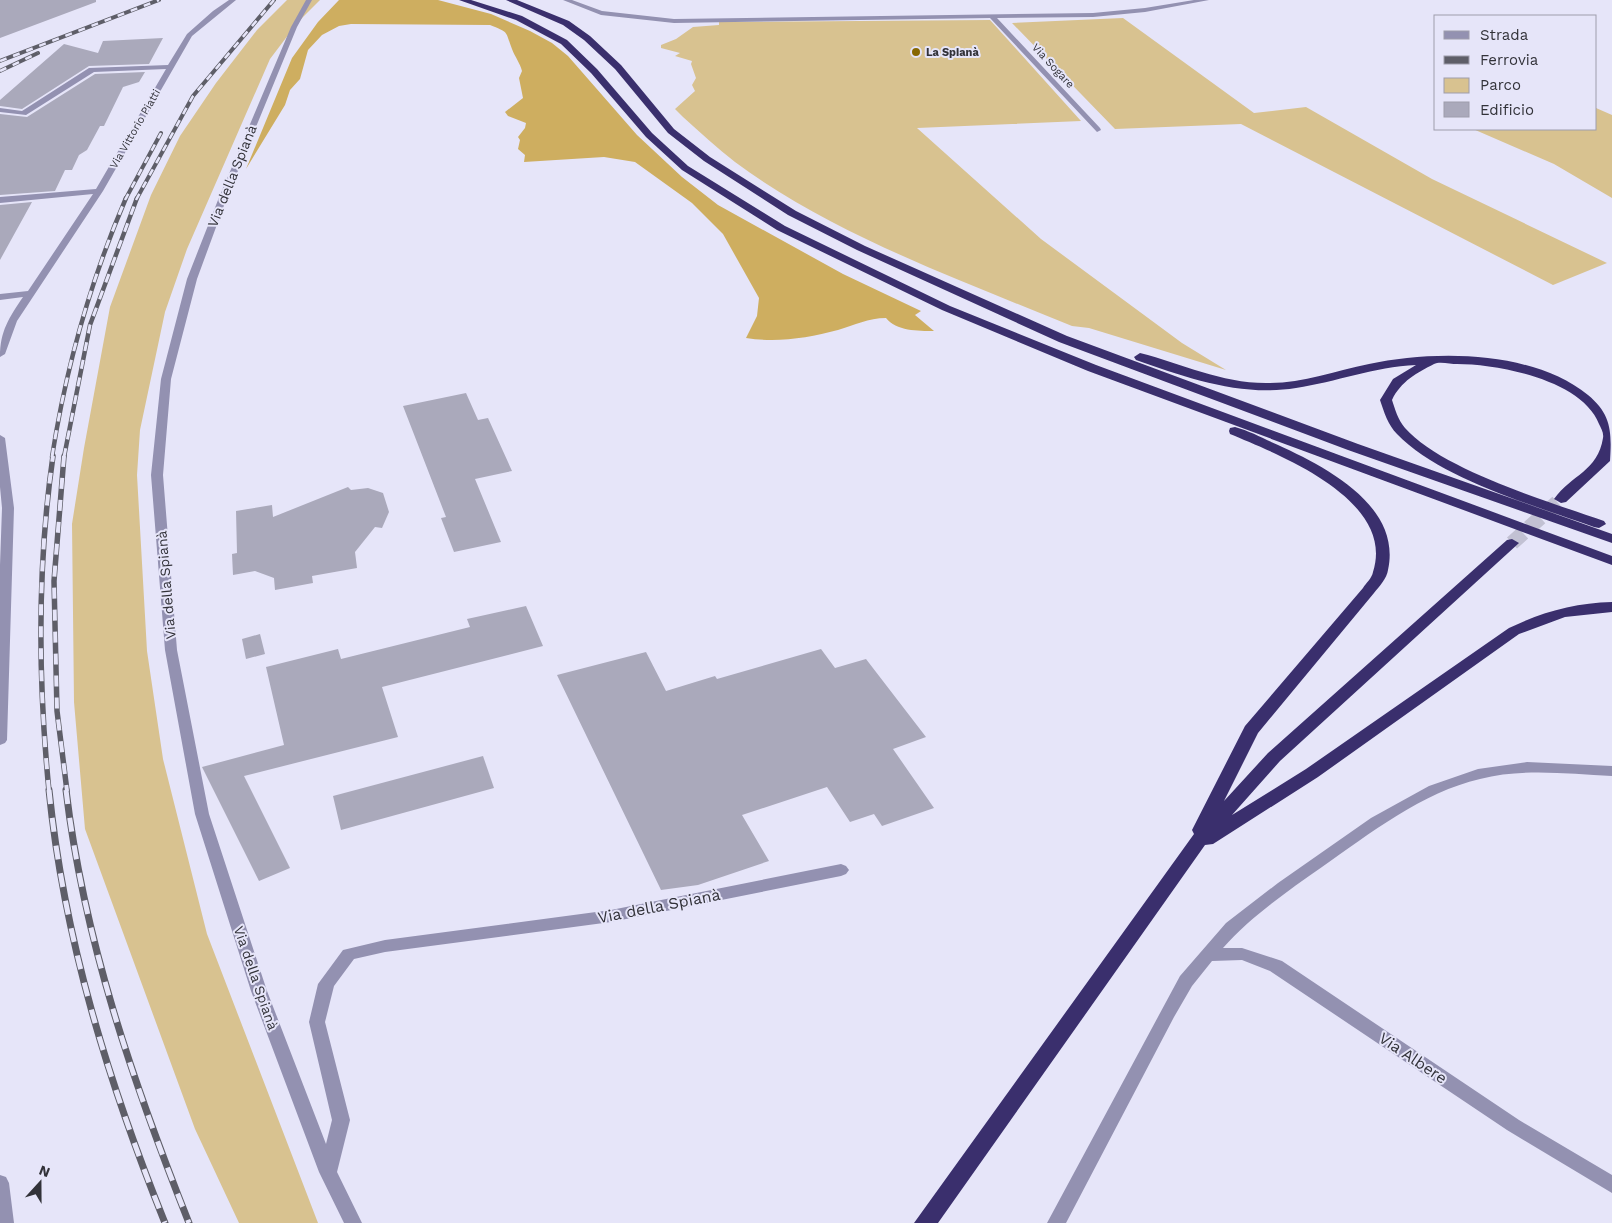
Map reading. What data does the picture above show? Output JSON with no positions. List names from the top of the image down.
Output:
{
  "streets": {
    "street": [
      "Via Sogare",
      "Via Vittorio Piatti",
      "Via della Spianà",
      "Via Albere"
    ]
  },
  "places": ["La Spianà"],
  "legend": [
    "Strada",
    "Ferrovia",
    "Parco",
    "Edificio"
  ],
  "north": "top"
}
